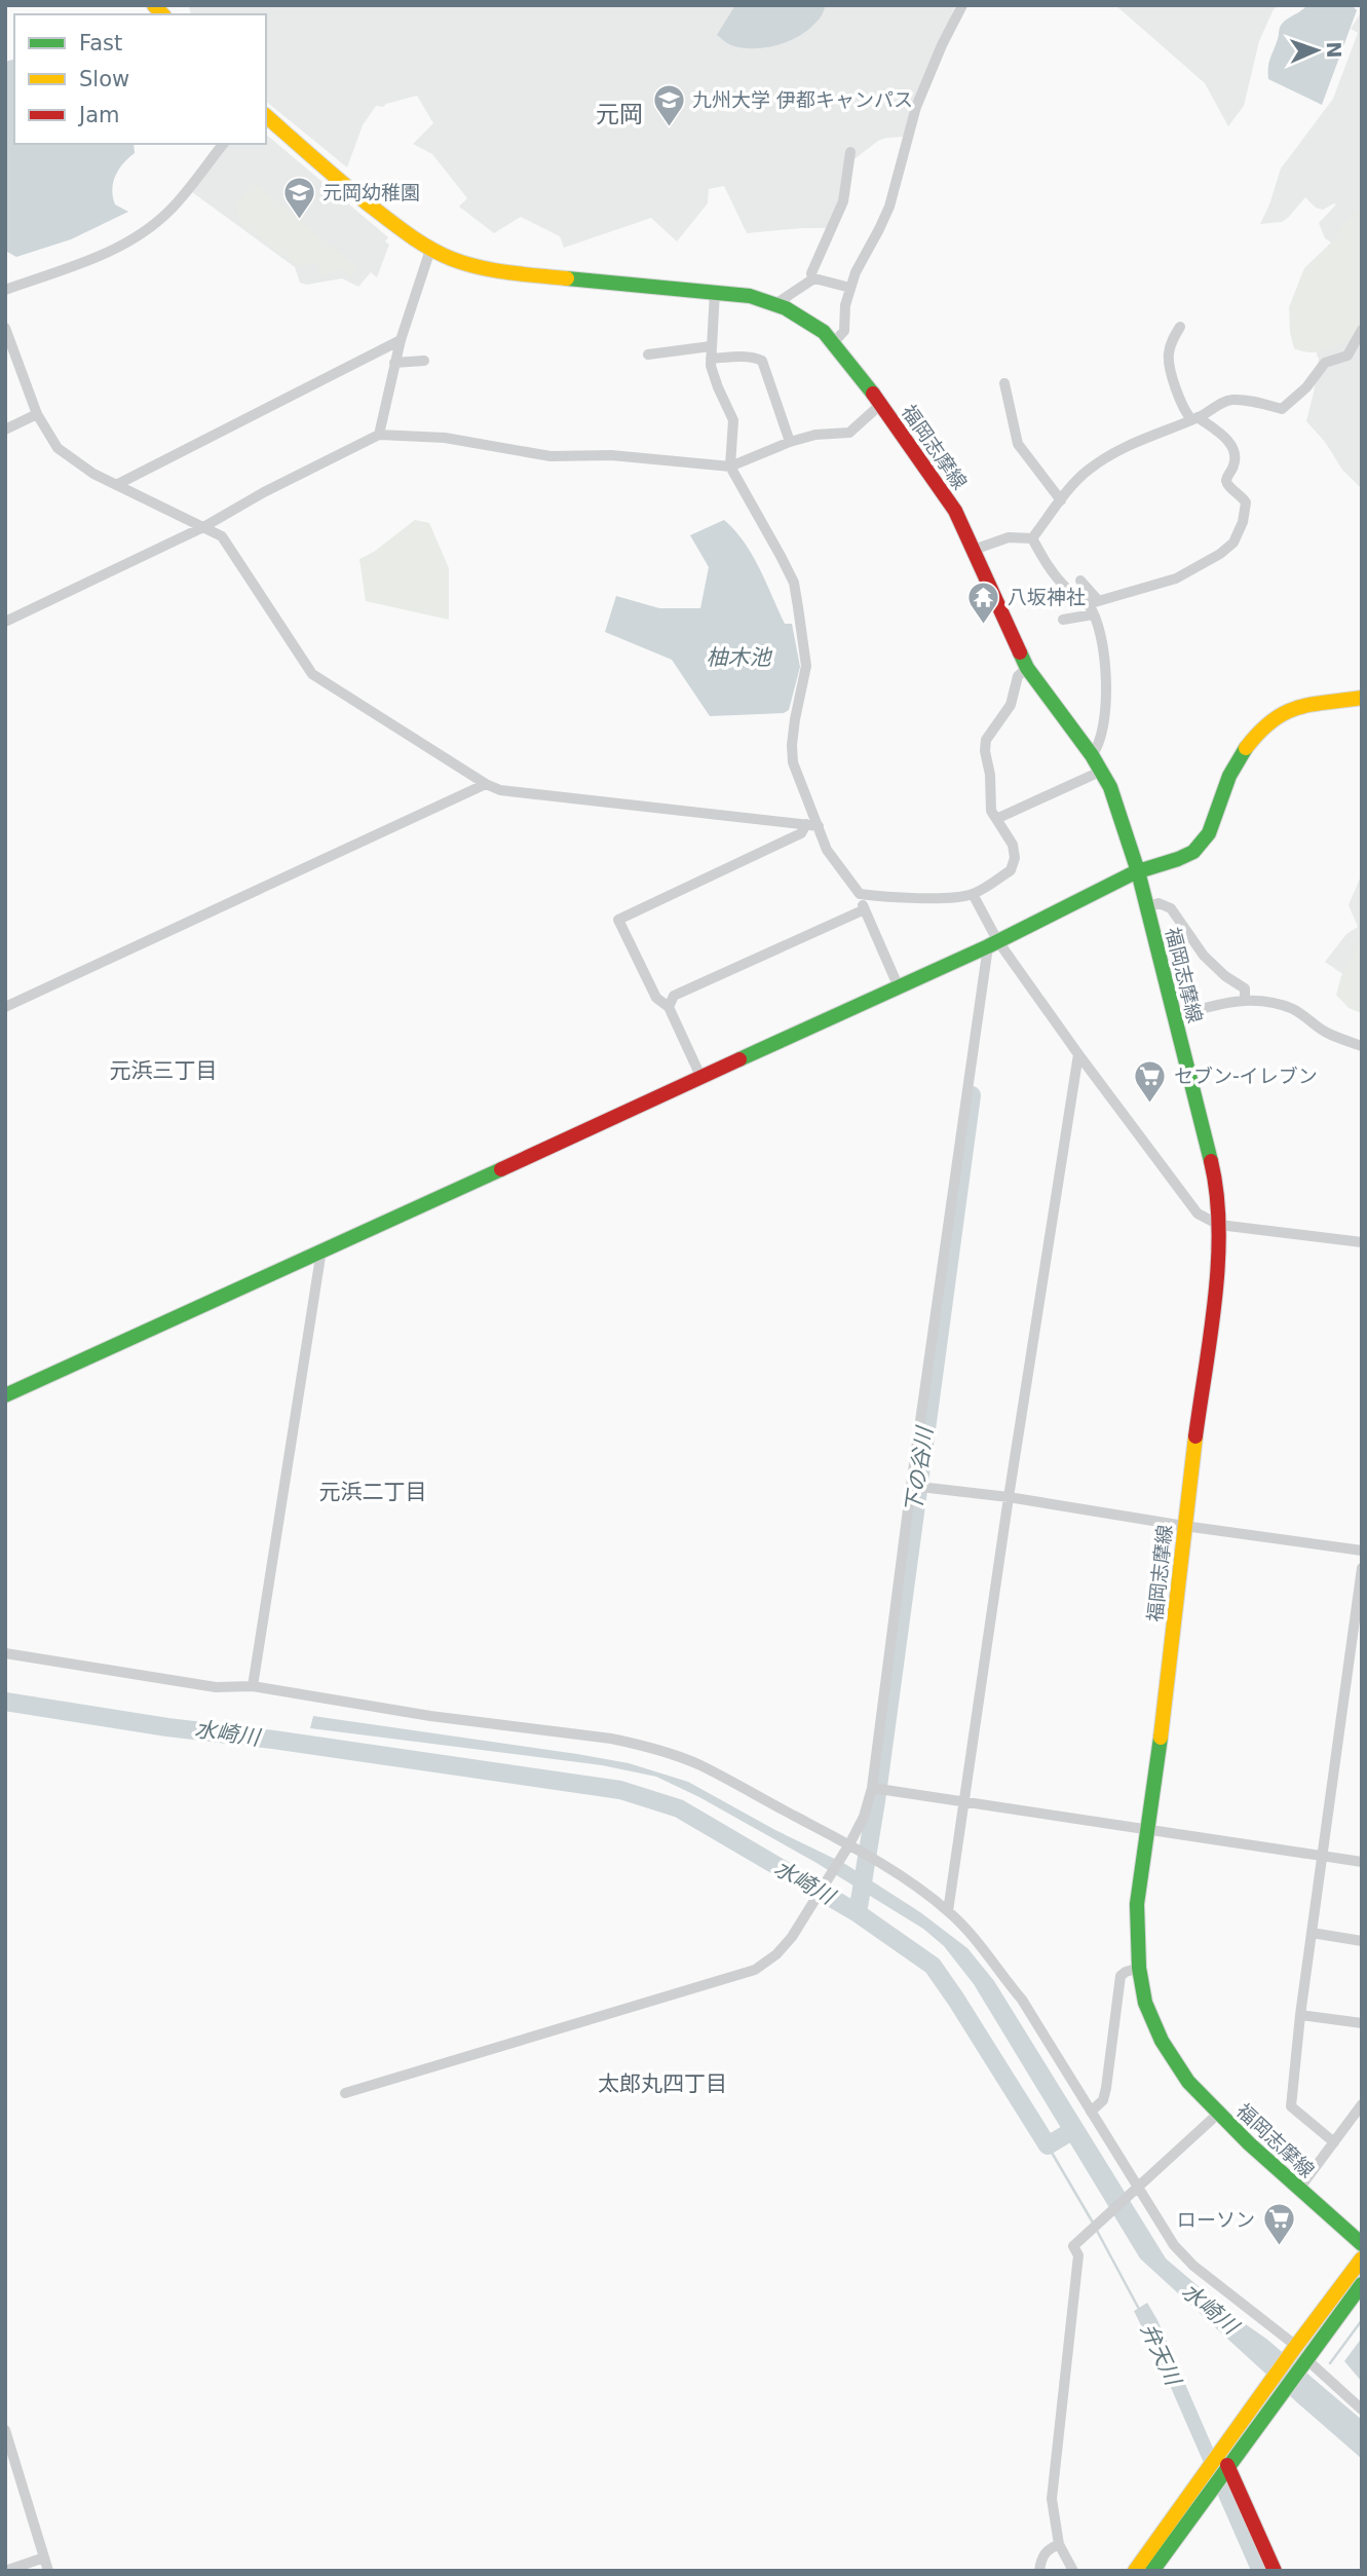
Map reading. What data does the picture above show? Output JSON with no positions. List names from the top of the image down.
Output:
{
  "streets": {
    "main road": ["福岡志摩線"]
  },
  "districts": [
    "元岡",
    "元浜三丁目",
    "元浜二丁目",
    "太郎丸四丁目"
  ],
  "water": [
    "柚木池",
    "下の谷川",
    "水崎川",
    "弁天川"
  ],
  "places": {
    "school or university": ["九州大学 伊都キャンパス", "元岡幼稚園"],
    "temple": ["八坂神社"],
    "supermarket": ["セブン-イレブン", "ローソン"]
  },
  "legend": ["Fast", "Slow", "Jam"],
  "north": "right"
}
